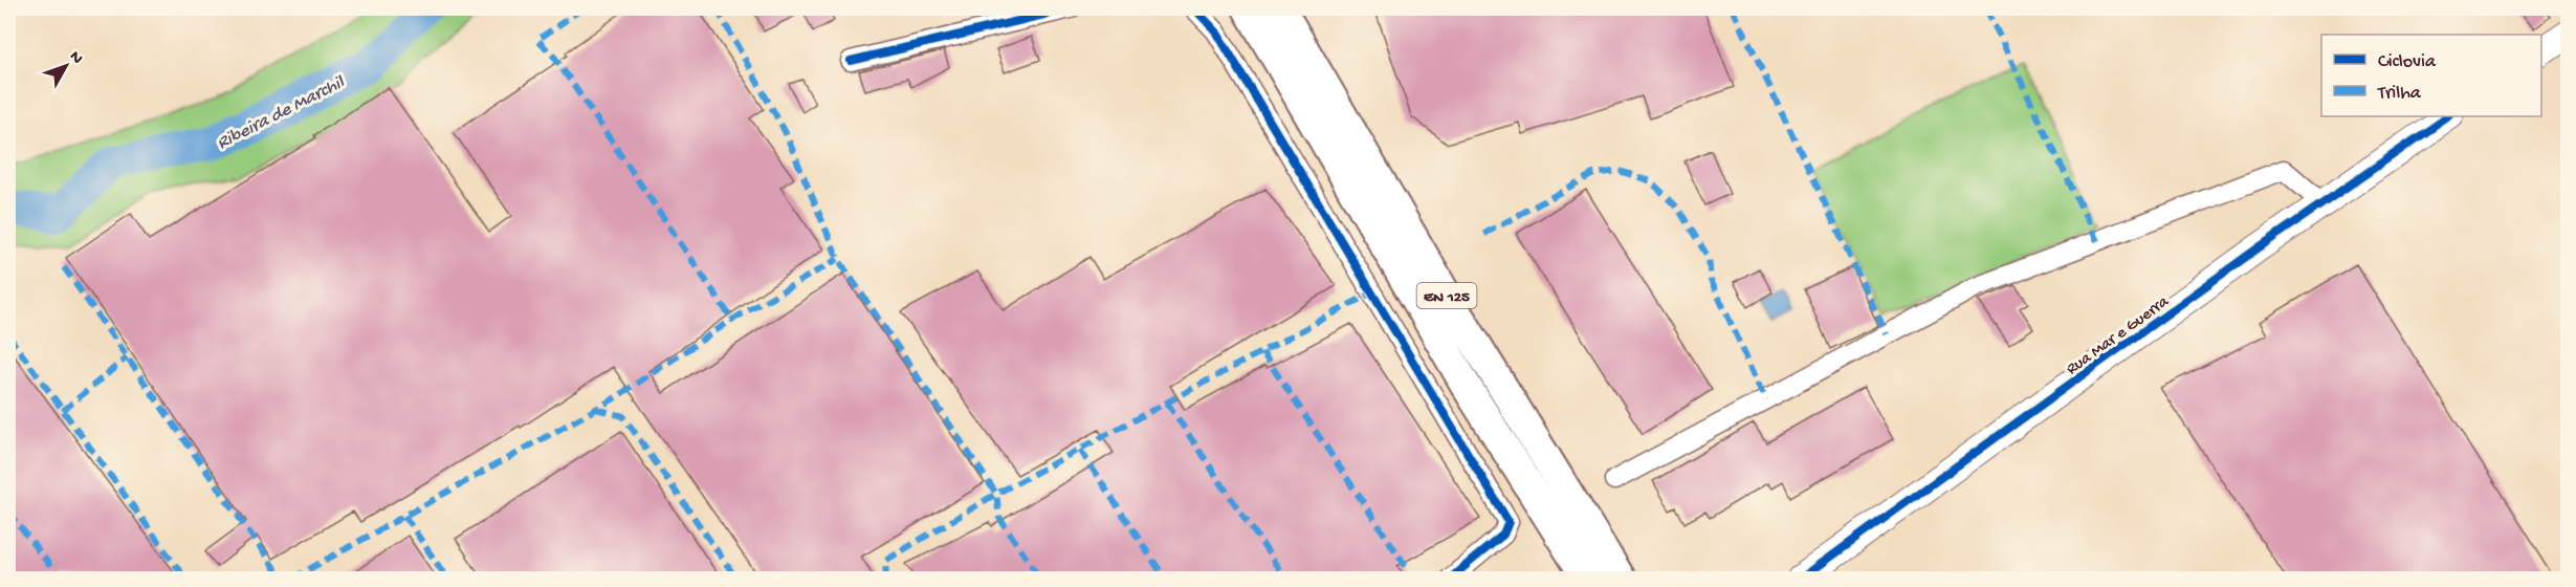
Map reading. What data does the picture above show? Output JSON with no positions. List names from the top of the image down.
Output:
{
  "streets": {
    "main road": ["EN 125"],
    "street": ["Rua Mar e Guerra"]
  },
  "water": ["Ribeira de Marchil"],
  "legend": ["Ciclovia", "Trilha"],
  "north": "top right"
}
